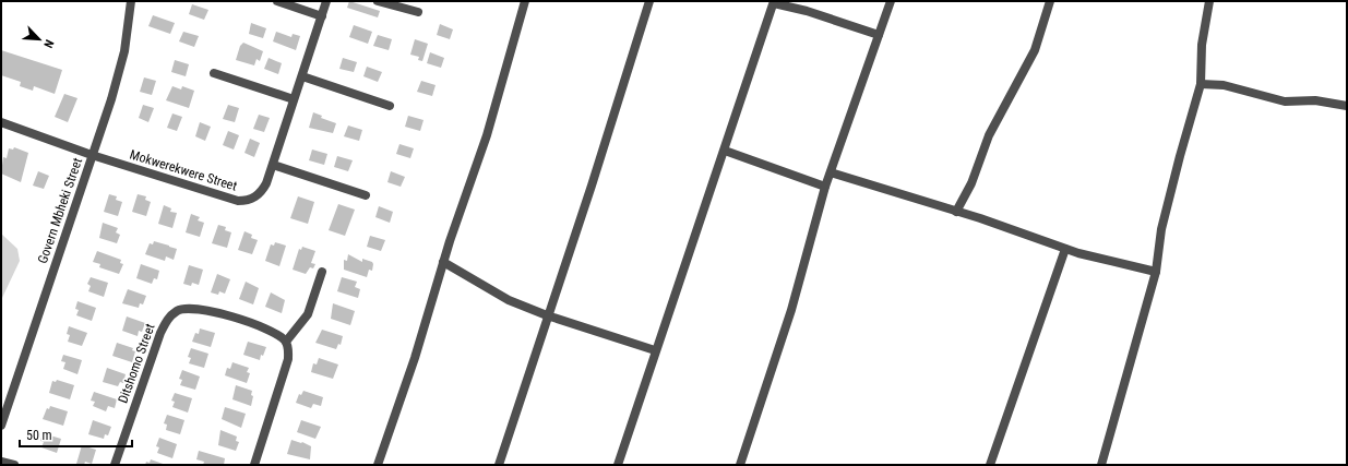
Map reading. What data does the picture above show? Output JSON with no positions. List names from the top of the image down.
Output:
{
  "streets": {
    "street": ["Mokwerekwere Street", "Govern Mbheki Street", "Ditshomo Street"]
  },
  "crossings": [
    ["Mokwerekwere Street", "Govern Mbheki Street"]
  ],
  "scale_bar": "50 m",
  "north": "bottom right"
}
